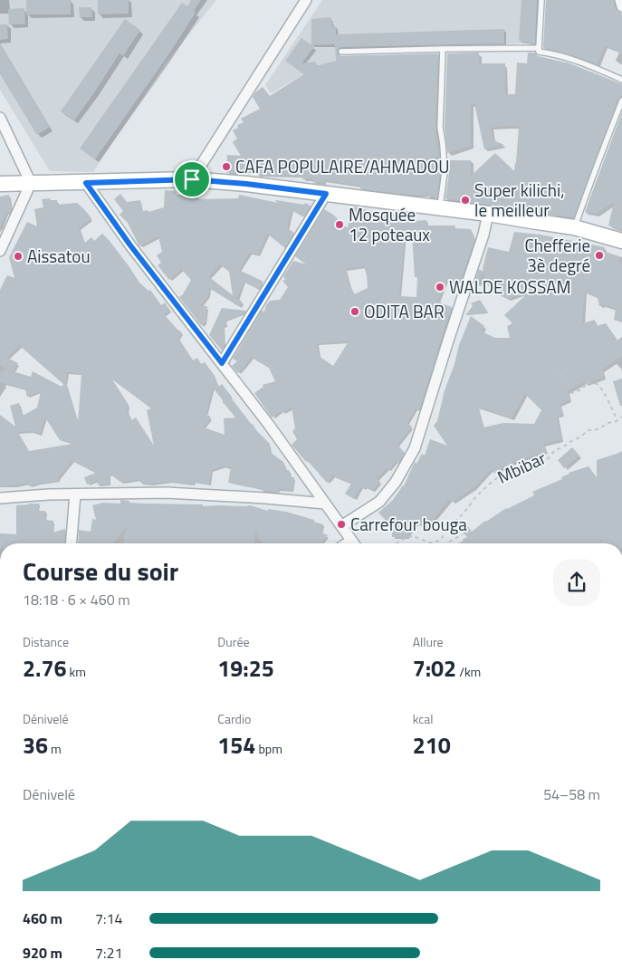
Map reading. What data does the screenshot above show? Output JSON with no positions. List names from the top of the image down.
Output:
{
  "streets": {
    "path": ["Mbibar"]
  },
  "places": [
    "CAFA POPULAIRE/AHMADOU",
    "Super kilichi, le meilleur",
    "Mosquée 12 poteaux",
    "Chefferie 3è degré",
    "Aissatou",
    "WALDE KOSSAM",
    "ODITA BAR",
    "Carrefour bouga"
  ],
  "page": {
    "heading": ["Course du soir", "18:18 · 6 × 460 m"],
    "stats": [
      ["Distance", "2.76 km"],
      ["Durée", "19:25"],
      ["Allure", "7:02 /km"],
      ["Dénivelé", "36 m"],
      ["Cardio", "154 bpm"],
      ["kcal", "210"]
    ],
    "chart": ["Dénivelé", "54–58 m"],
    "list": [
      {
        "name": "460 m",
        "note": "7:14"
      },
      {
        "name": "920 m",
        "note": "7:21"
      }
    ]
  }
}
